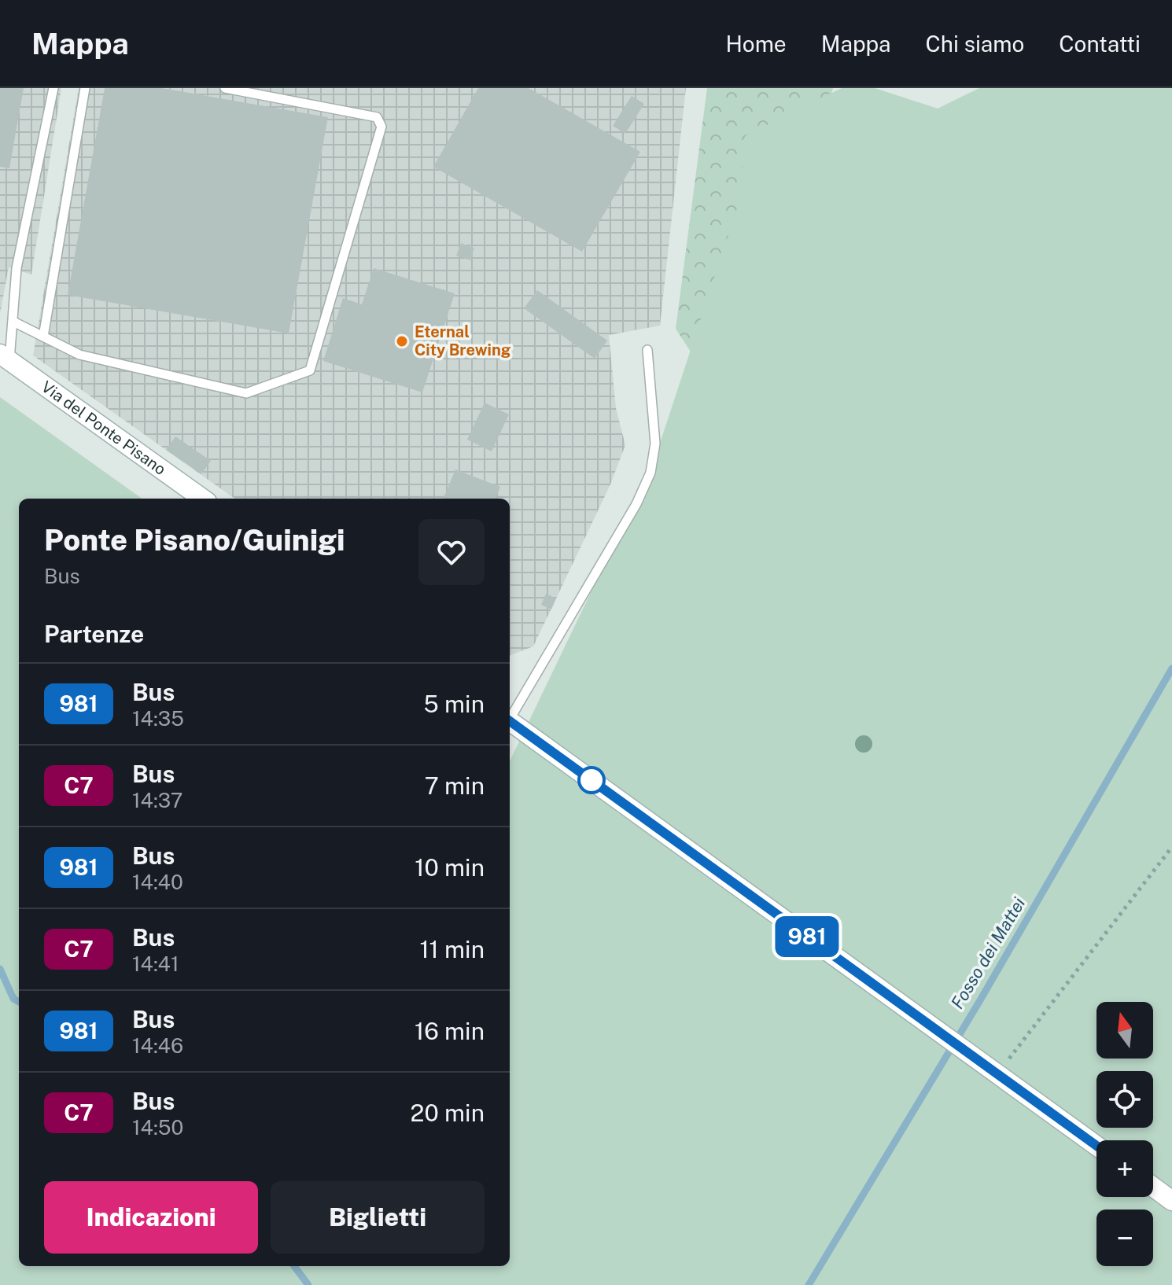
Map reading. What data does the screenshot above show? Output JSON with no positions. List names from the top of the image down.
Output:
{
  "streets": {
    "street": ["Via del Ponte Pisano"]
  },
  "water": ["Fosso dei Mattei"],
  "places": ["Eternal City Brewing"],
  "lines": ["bus line 981"],
  "north": "top",
  "page": {
    "header": "Mappa",
    "nav": [
      "Home",
      "Mappa",
      "Chi siamo",
      "Contatti"
    ],
    "on_map": "981",
    "heading": [
      ["Ponte Pisano/Guinigi", "Bus"],
      "Partenze"
    ],
    "list": [
      {
        "mark": "981",
        "name": "Bus",
        "note": "14:35",
        "value": "5 min"
      },
      {
        "mark": "C7",
        "name": "Bus",
        "note": "14:37",
        "value": "7 min"
      },
      {
        "mark": "981",
        "name": "Bus",
        "note": "14:40",
        "value": "10 min"
      },
      {
        "mark": "C7",
        "name": "Bus",
        "note": "14:41",
        "value": "11 min"
      },
      {
        "mark": "981",
        "name": "Bus",
        "note": "14:46",
        "value": "16 min"
      },
      {
        "mark": "C7",
        "name": "Bus",
        "note": "14:50",
        "value": "20 min"
      }
    ],
    "map_buttons": ["+", "−"],
    "buttons": ["Indicazioni", "Biglietti"]
  }
}
